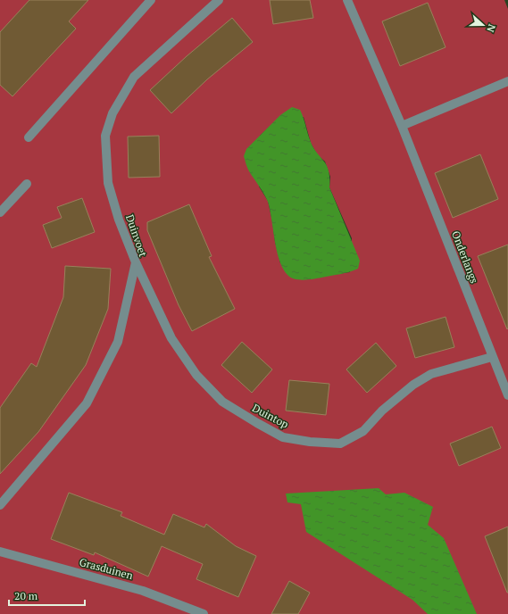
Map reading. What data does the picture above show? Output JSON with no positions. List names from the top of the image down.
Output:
{
  "streets": {
    "street": [
      "Duinvoet",
      "Onderlangs",
      "Duintop",
      "Grasduinen"
    ]
  },
  "crossings": [
    ["Duinvoet", "Duintop"],
    ["Onderlangs", "Duintop"]
  ],
  "scale_bar": "20 m",
  "north": "right"
}
